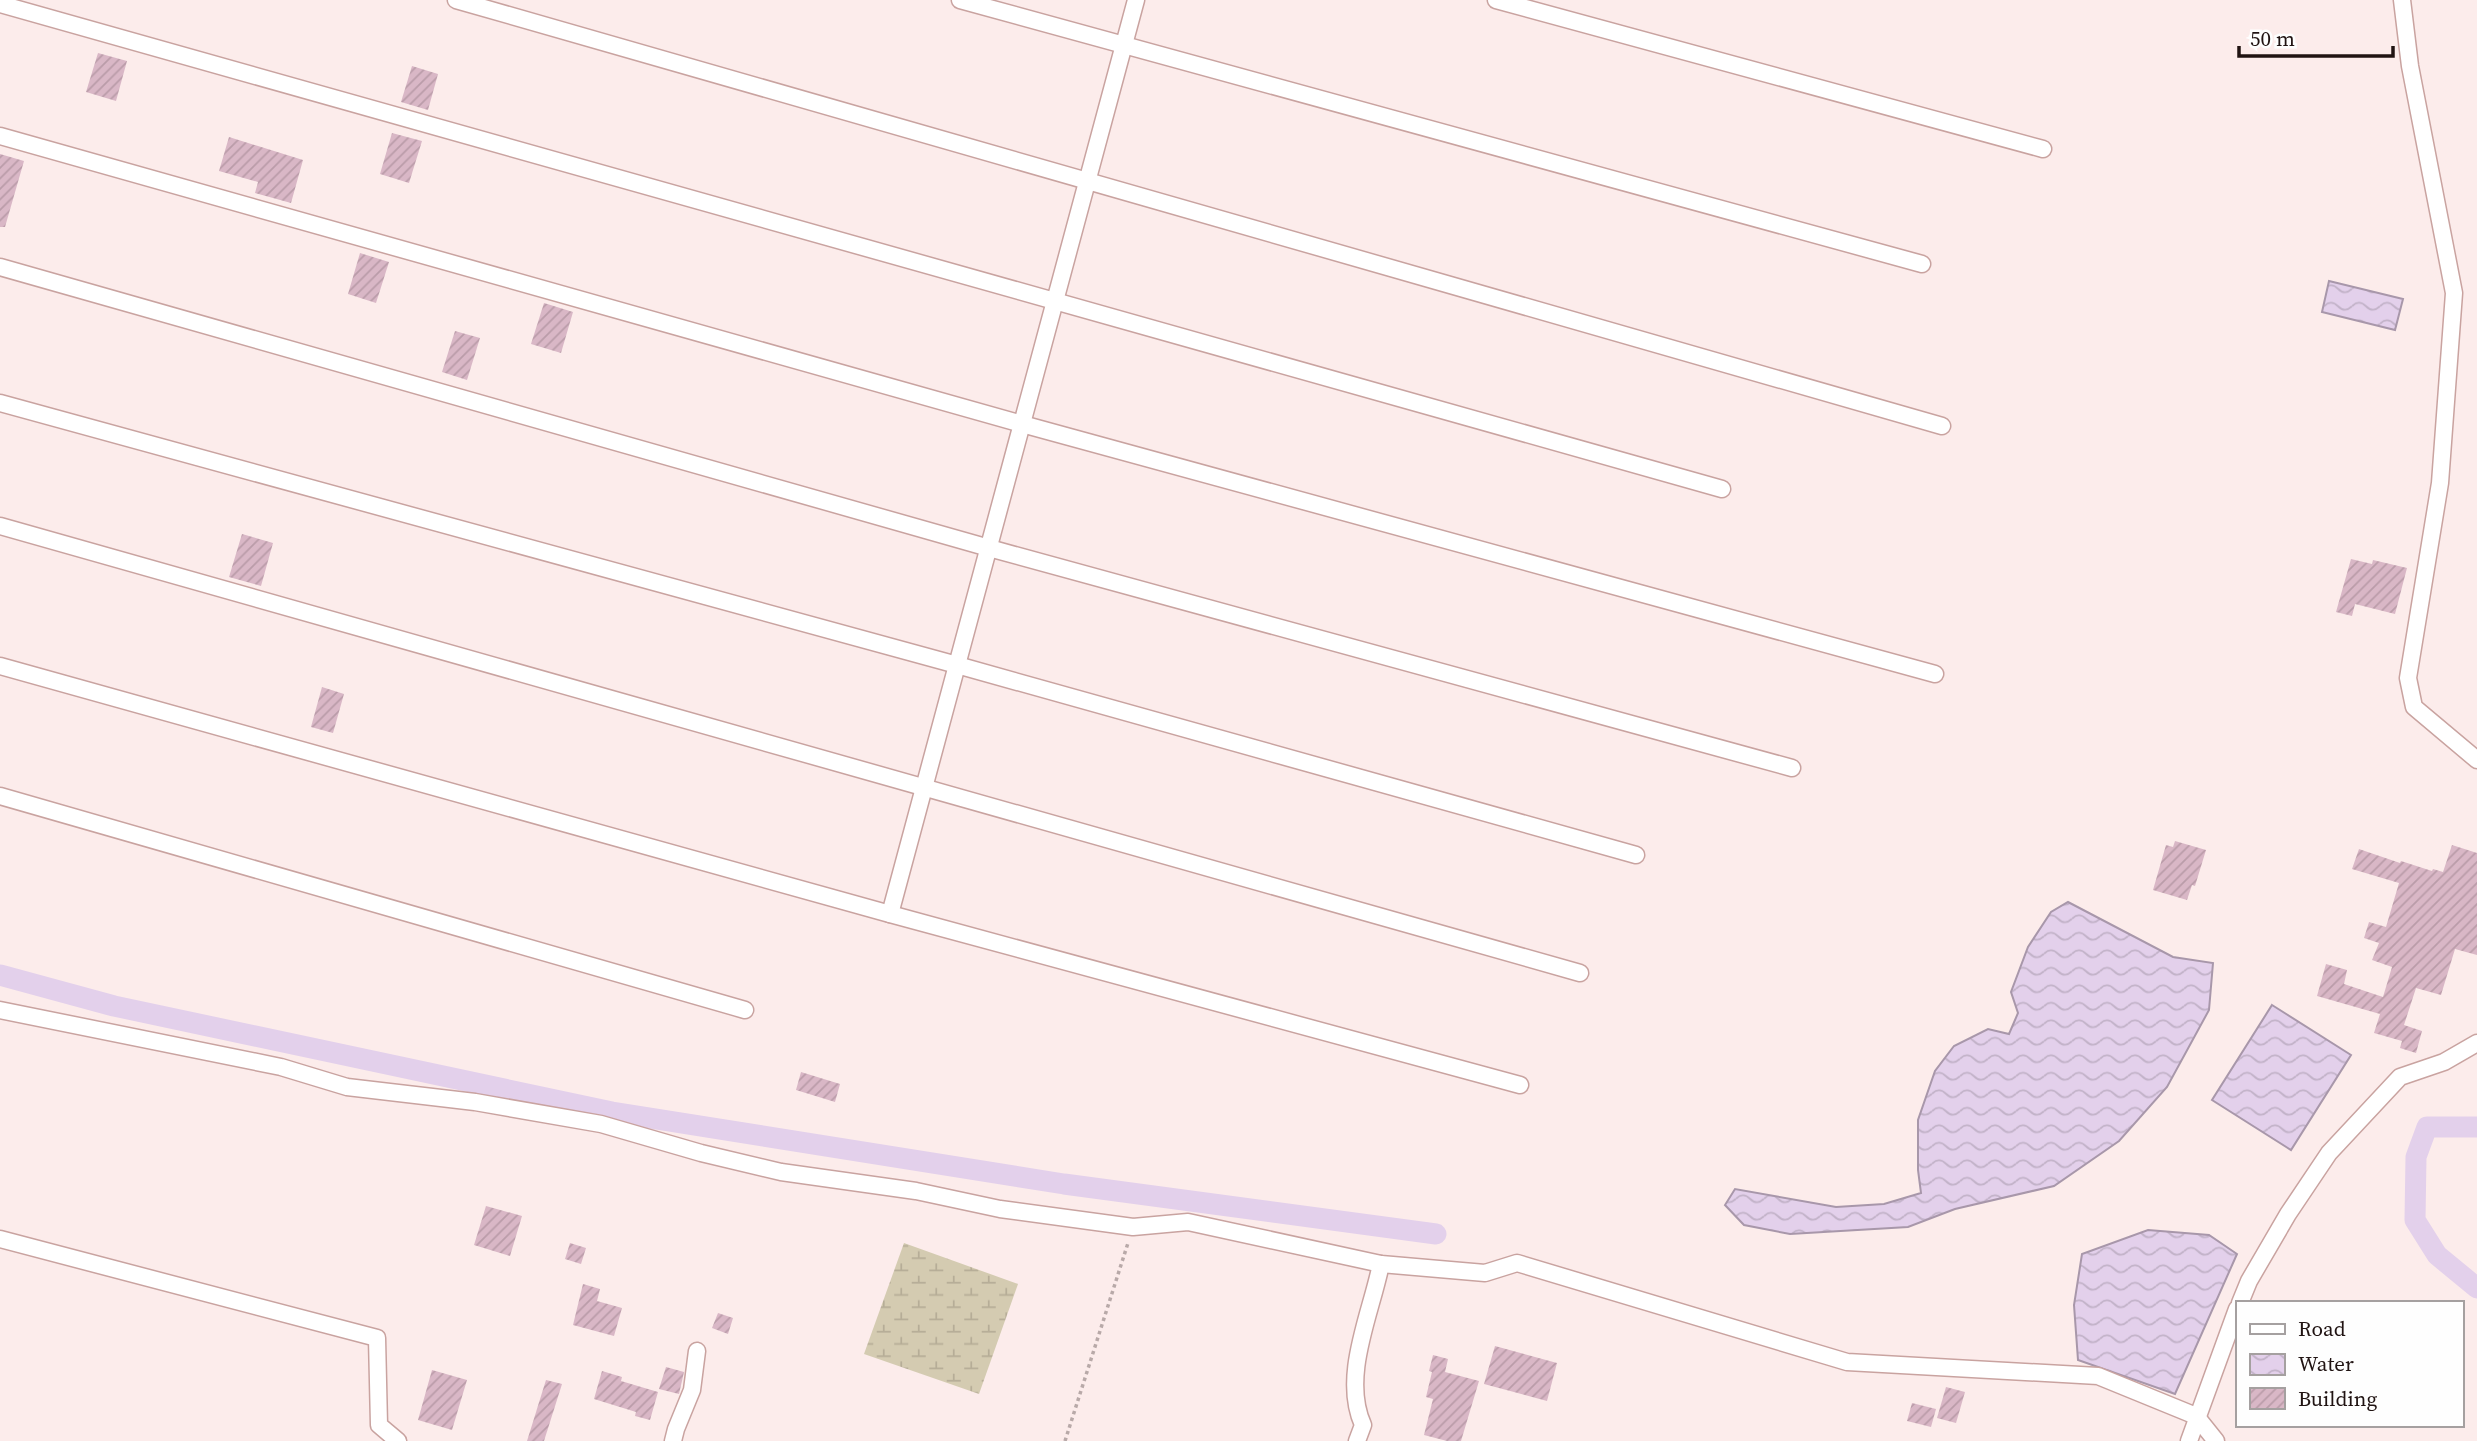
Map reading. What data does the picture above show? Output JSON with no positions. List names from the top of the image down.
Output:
{
  "legend": ["Road", "Water", "Building"],
  "scale_bar": "50 m"
}
